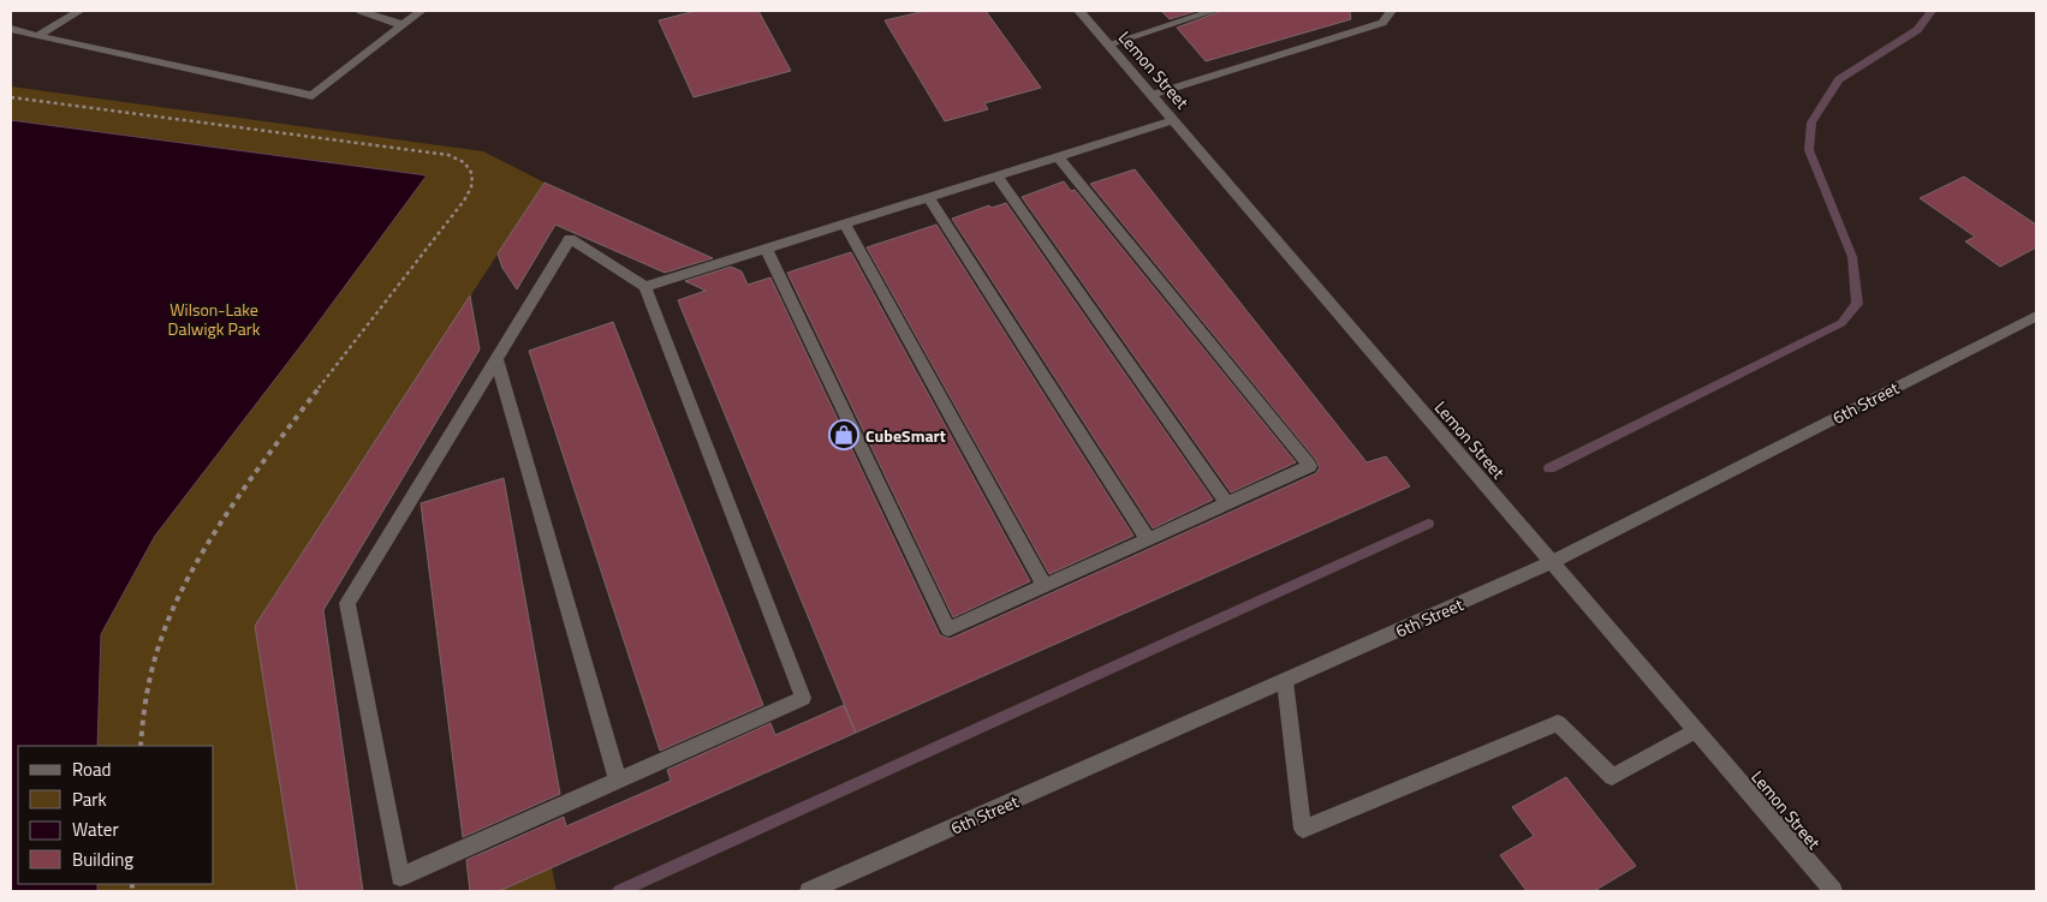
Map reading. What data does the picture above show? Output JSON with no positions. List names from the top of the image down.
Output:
{
  "streets": {
    "street": ["Lemon Street", "6th Street"]
  },
  "crossings": [
    ["Lemon Street", "6th Street"]
  ],
  "parks": ["Wilson-Lake Dalwigk Park"],
  "places": {
    "shop": ["CubeSmart"]
  },
  "legend": [
    "Road",
    "Park",
    "Water",
    "Building"
  ]
}
